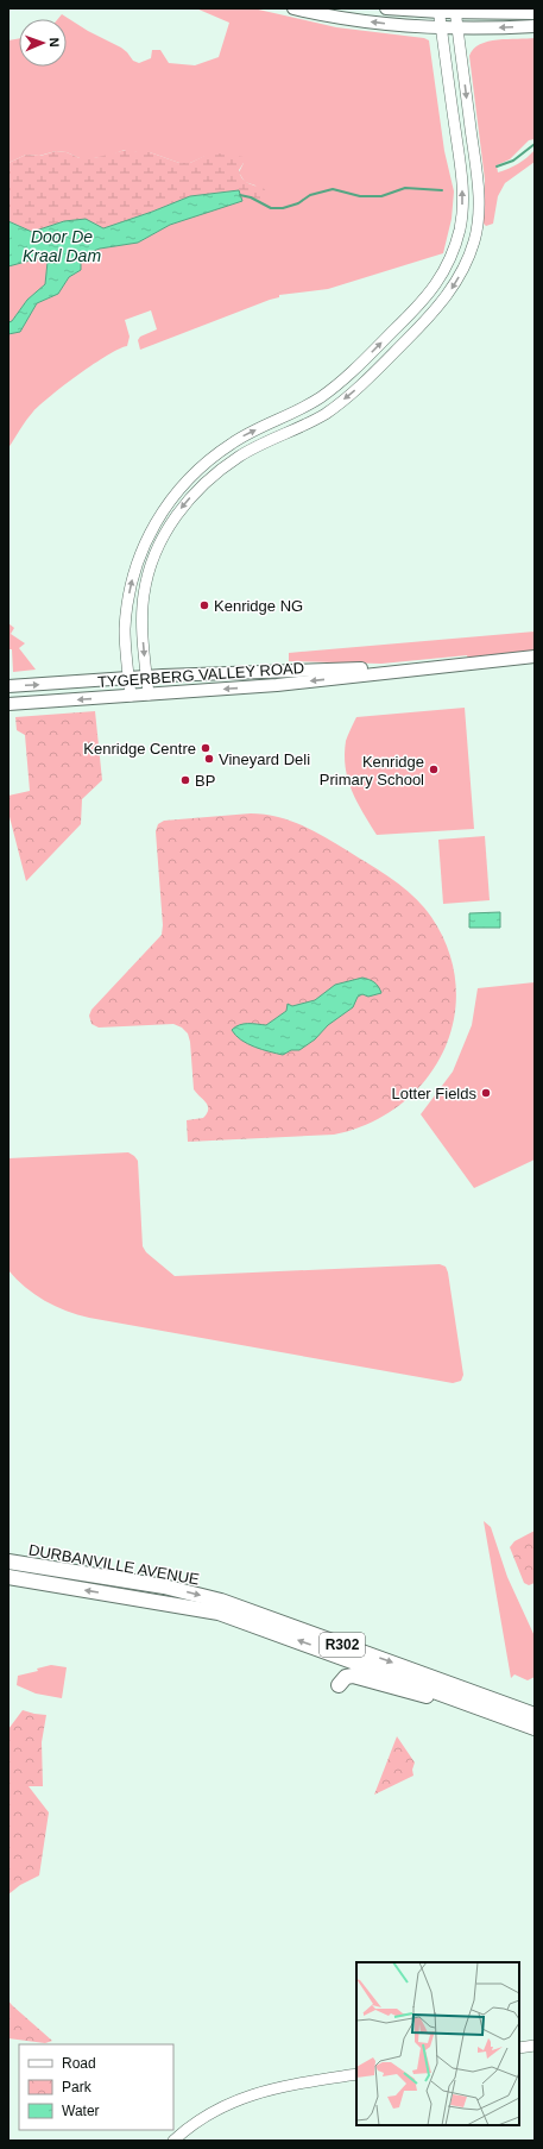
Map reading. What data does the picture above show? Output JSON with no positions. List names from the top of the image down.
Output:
{
  "streets": {
    "main road": ["TYGERBERG VALLEY ROAD", "DURBANVILLE AVENUE", "R302"]
  },
  "water": ["Door De Kraal Dam"],
  "places": [
    "Kenridge NG",
    "Kenridge Centre",
    "Vineyard Deli",
    "Kenridge Primary School",
    "BP",
    "Lotter Fields"
  ],
  "legend": ["Road", "Park", "Water"],
  "north": "right"
}
